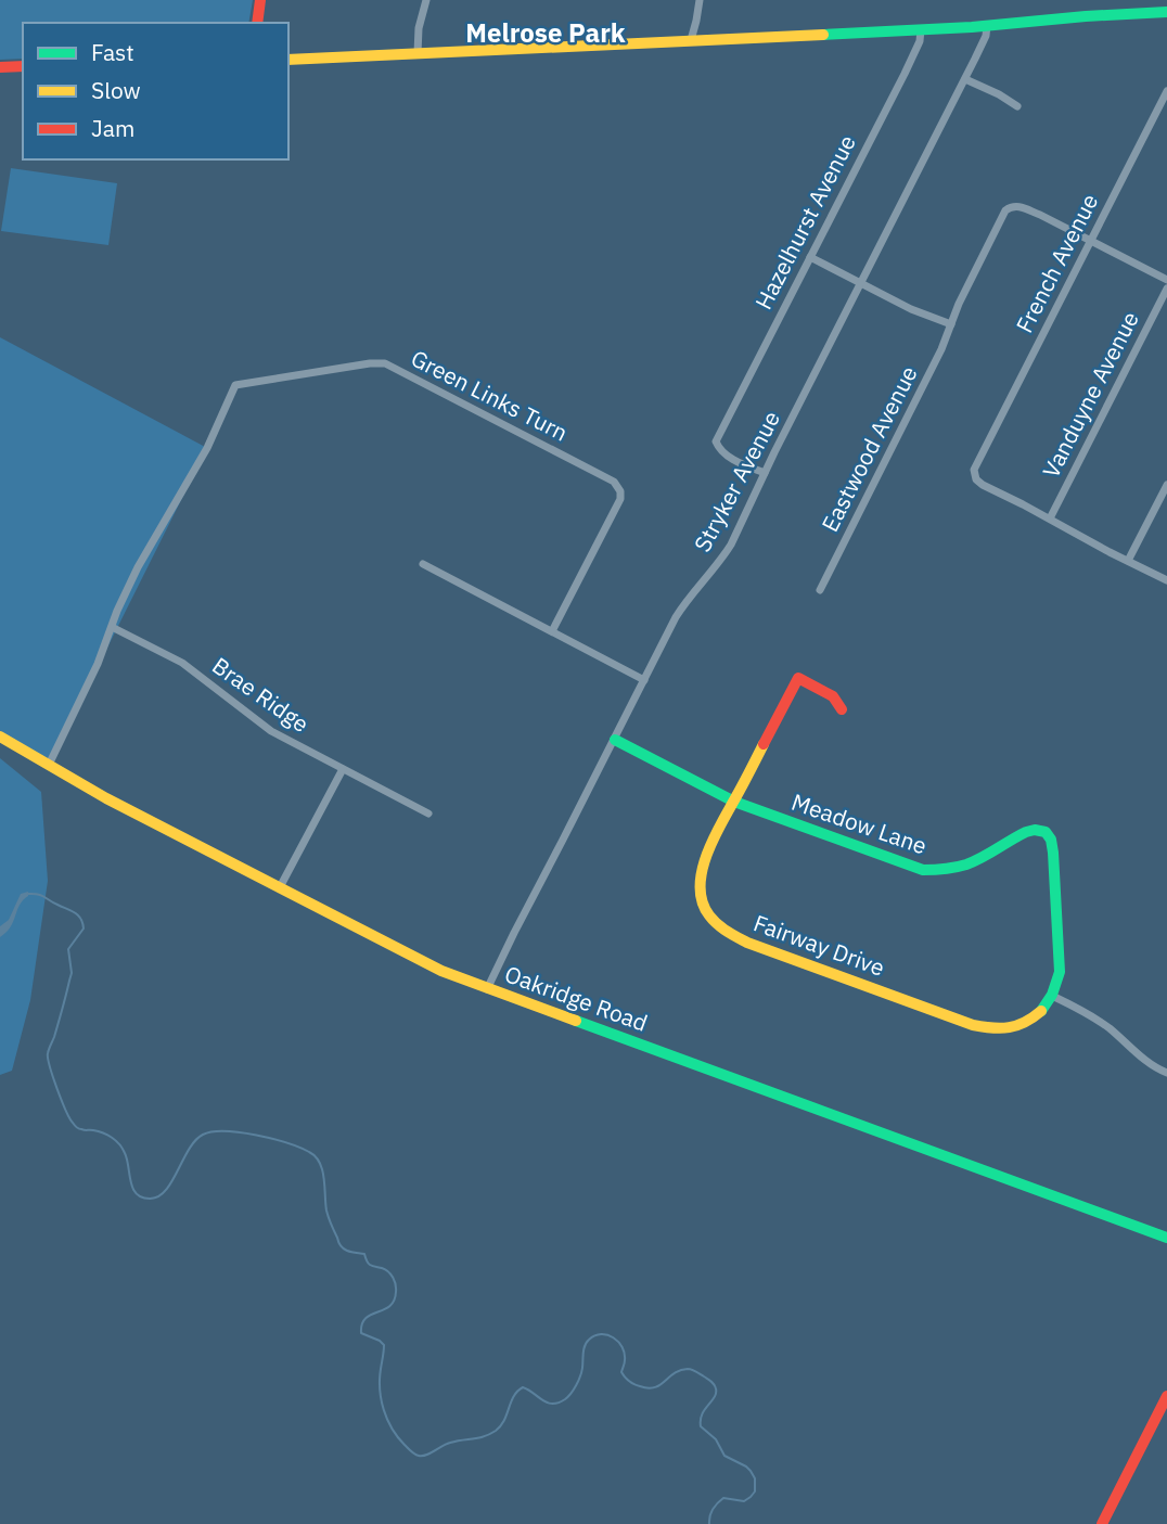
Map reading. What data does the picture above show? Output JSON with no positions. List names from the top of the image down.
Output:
{
  "streets": {
    "street": [
      "Hazelhurst Avenue",
      "French Avenue",
      "Vanduyne Avenue",
      "Green Links Turn",
      "Eastwood Avenue",
      "Stryker Avenue",
      "Brae Ridge",
      "Meadow Lane",
      "Fairway Drive",
      "Oakridge Road"
    ]
  },
  "crossings": [
    ["Hazelhurst Avenue", "Stryker Avenue"],
    ["French Avenue", "Vanduyne Avenue"],
    ["French Avenue", "Eastwood Avenue"],
    ["Green Links Turn", "Brae Ridge"],
    ["Green Links Turn", "Oakridge Road"],
    ["Stryker Avenue", "Meadow Lane"],
    ["Stryker Avenue", "Oakridge Road"],
    ["Meadow Lane", "Fairway Drive"]
  ],
  "districts": ["Melrose Park"],
  "legend": ["Fast", "Slow", "Jam"]
}
